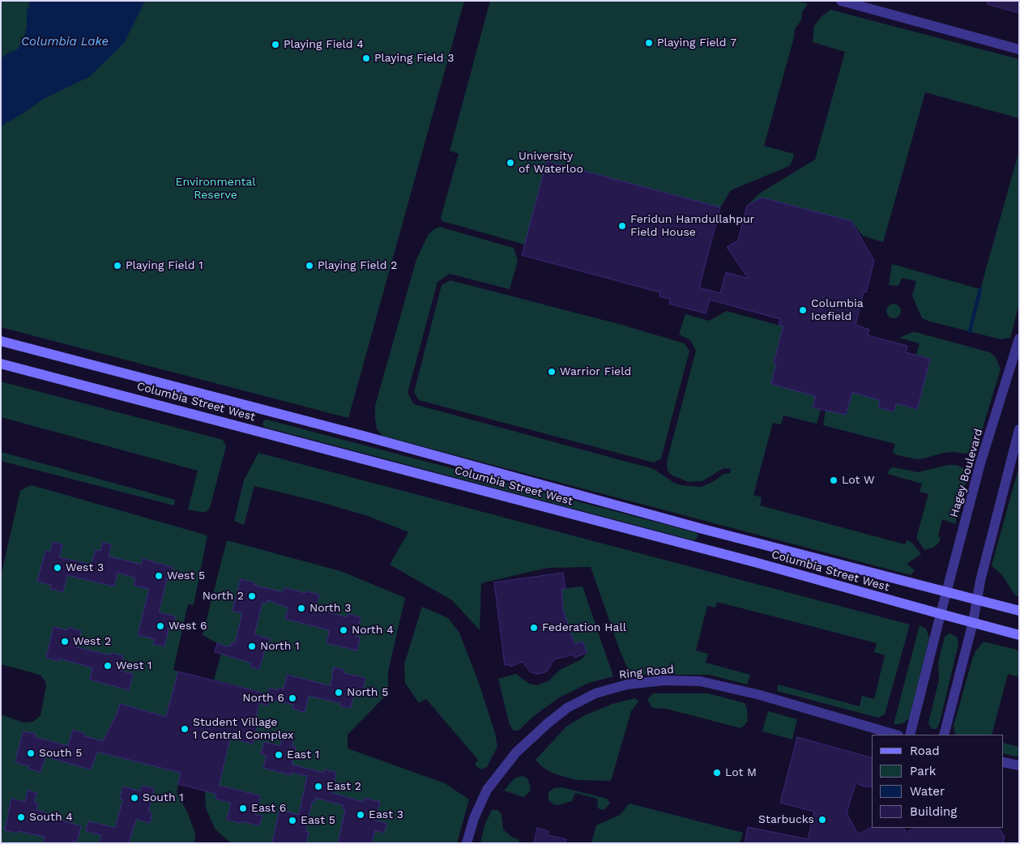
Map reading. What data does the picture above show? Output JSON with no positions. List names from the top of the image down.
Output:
{
  "streets": {
    "main road": ["Columbia Street West"],
    "street": ["Hagey Boulevard", "Ring Road"]
  },
  "crossings": [
    ["Columbia Street West", "Hagey Boulevard"]
  ],
  "water": ["Columbia Lake"],
  "parks": ["Environmental Reserve"],
  "places": [
    "Playing Field 7",
    "Playing Field 4",
    "Playing Field 3",
    "University of Waterloo",
    "Feridun Hamdullahpur Field House",
    "Playing Field 1",
    "Playing Field 2",
    "Columbia Icefield",
    "Warrior Field",
    "Lot W",
    "West 3",
    "West 5",
    "North 2",
    "North 3",
    "West 6",
    "Federation Hall",
    "North 4",
    "West 2",
    "North 1",
    "West 1",
    "North 5",
    "North 6",
    "Student Village 1 Central Complex",
    "South 5",
    "East 1",
    "Lot M",
    "East 2",
    "South 1",
    "East 6",
    "East 3",
    "South 4",
    "Starbucks",
    "East 5"
  ],
  "legend": [
    "Road",
    "Park",
    "Water",
    "Building"
  ]
}
